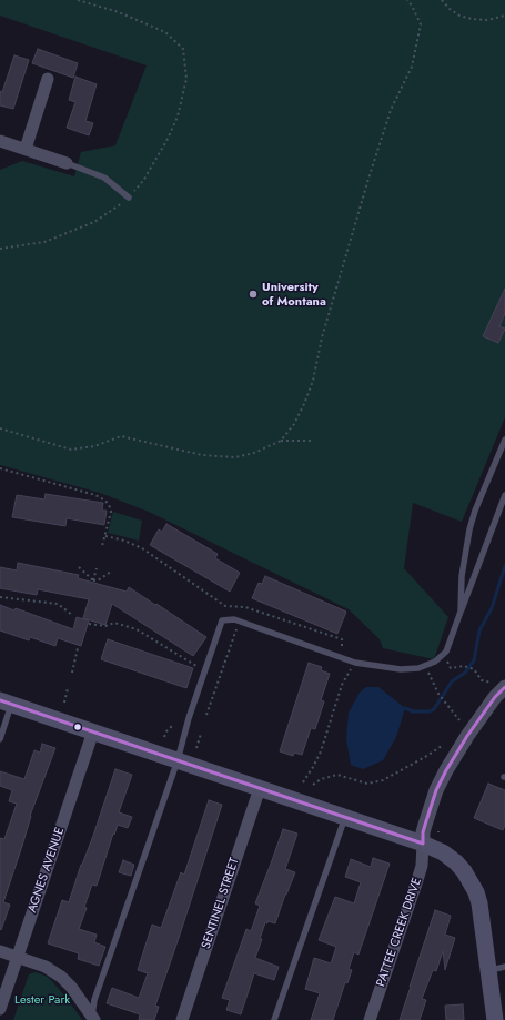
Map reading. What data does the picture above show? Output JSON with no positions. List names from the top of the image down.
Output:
{
  "streets": {
    "street": ["AGNES AVENUE", "SENTINEL STREET", "PATTEE CREEK DRIVE"]
  },
  "parks": ["Lester Park"],
  "places": ["University of Montana"]
}
